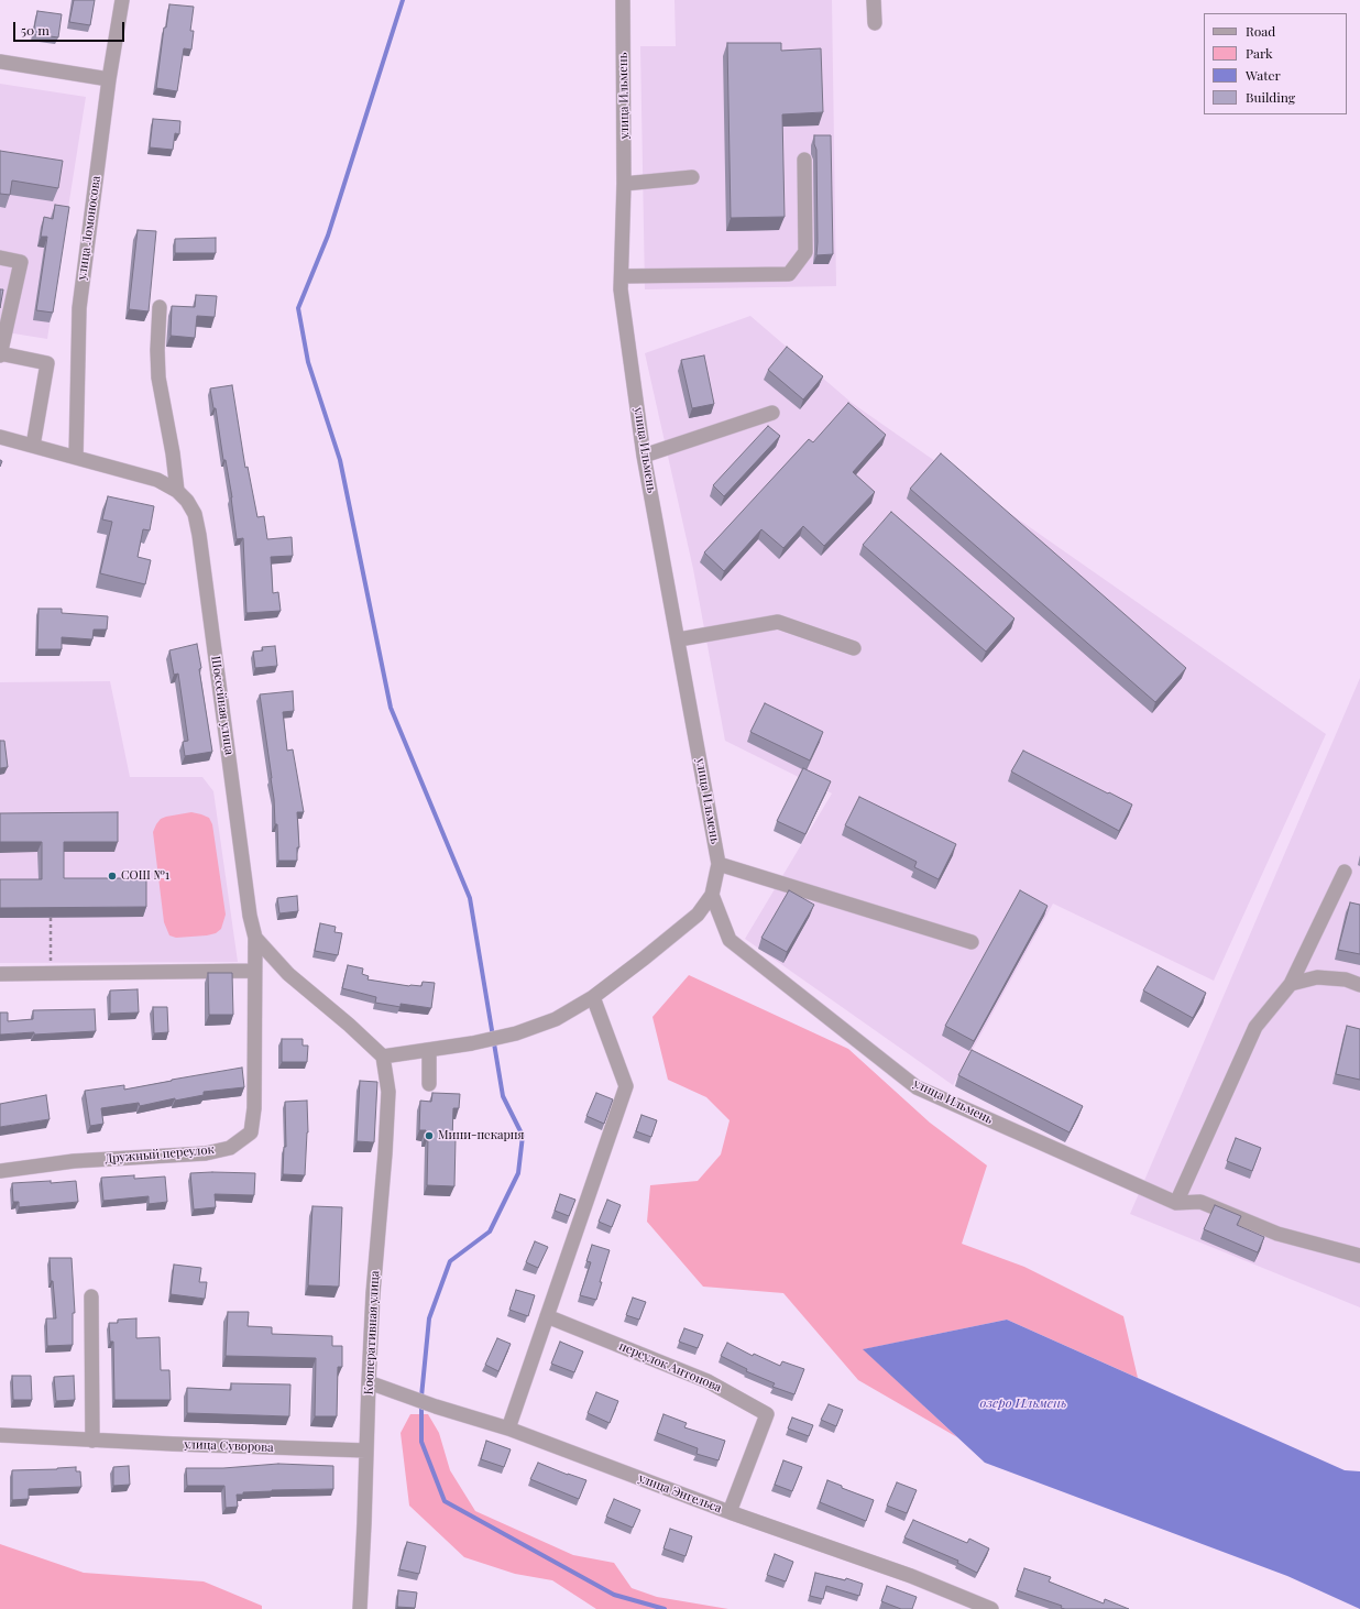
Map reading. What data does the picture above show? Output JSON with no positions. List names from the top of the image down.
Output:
{
  "streets": {
    "street": [
      "улица Ильмень",
      "улица Ломоносова",
      "Шоссейная улица",
      "Дружный переулок",
      "Кооперативная улица",
      "переулок Антонова",
      "улица Суворова",
      "улица Энгельса"
    ]
  },
  "crossings": [
    ["улица Ильмень", "Шоссейная улица"],
    ["улица Ильмень", "Кооперативная улица"],
    ["улица Ломоносова", "Шоссейная улица"],
    ["Шоссейная улица", "Дружный переулок"],
    ["Шоссейная улица", "Кооперативная улица"],
    ["Кооперативная улица", "улица Суворова"],
    ["Кооперативная улица", "улица Энгельса"],
    ["переулок Антонова", "улица Энгельса"]
  ],
  "water": ["озеро Ильмень"],
  "places": ["СОШ №1", "Мини-пекарня"],
  "legend": [
    "Road",
    "Park",
    "Water",
    "Building"
  ],
  "scale_bar": "50 m"
}
